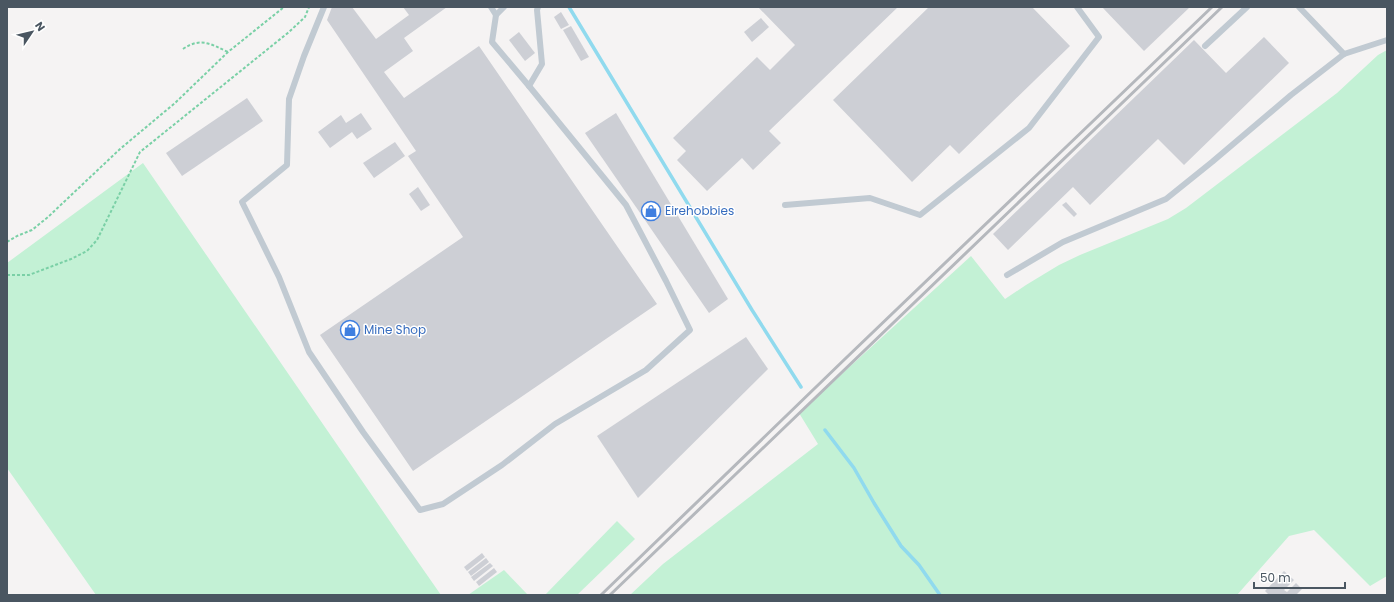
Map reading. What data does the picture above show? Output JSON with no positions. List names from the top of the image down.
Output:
{
  "places": {
    "shop": ["Eirehobbies", "Mine Shop"]
  },
  "scale_bar": "50 m",
  "north": "top right"
}
